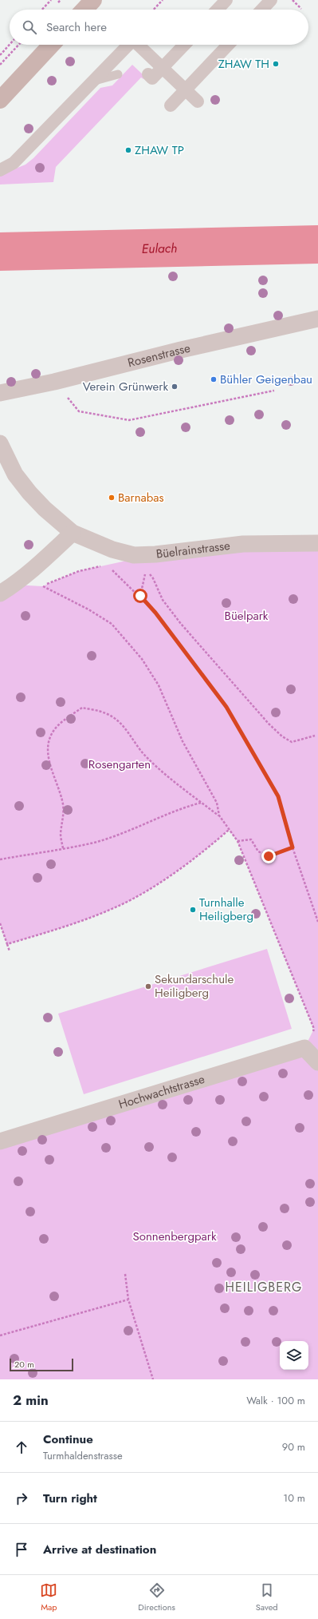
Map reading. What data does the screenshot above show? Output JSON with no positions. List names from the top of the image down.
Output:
{
  "streets": {
    "street": ["Rosenstrasse", "Büelrainstrasse", "Hochwachtstrasse"]
  },
  "districts": ["HEILIGBERG"],
  "water": ["Eulach"],
  "parks": ["Büelpark", "Rosengarten", "Sonnenbergpark"],
  "places": [
    "ZHAW TH",
    "ZHAW TP",
    "Bühler Geigenbau",
    "Verein Grünwerk",
    "Barnabas",
    "Turnhalle Heiligberg",
    "Sekundarschule Heiligberg"
  ],
  "scale_bar": "20 m",
  "page": {
    "search": "Search here",
    "scale": "20 m",
    "heading": ["2 min", "Walk · 100 m"],
    "list": [
      ["Continue", "Turmhaldenstrasse", "90 m"],
      ["Turn right", "10 m"],
      "Arrive at destination"
    ],
    "nav": ["Map", "Directions", "Saved"]
  }
}
